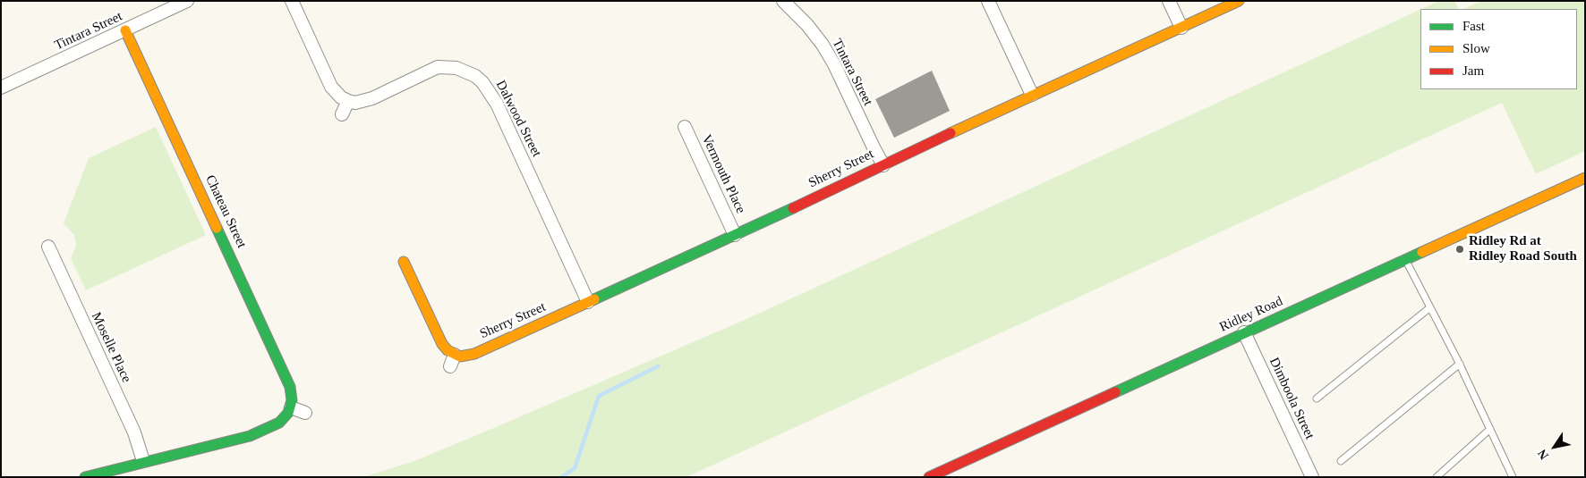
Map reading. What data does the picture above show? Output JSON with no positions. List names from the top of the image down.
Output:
{
  "streets": {
    "street": [
      "Tintara Street",
      "Dalwood Street",
      "Sherry Street",
      "Vermouth Place",
      "Chateau Street",
      "Ridley Road",
      "Moselle Place",
      "Dimboola Street"
    ]
  },
  "crossings": [
    ["Tintara Street", "Sherry Street"],
    ["Tintara Street", "Chateau Street"],
    ["Dalwood Street", "Sherry Street"],
    ["Sherry Street", "Vermouth Place"],
    ["Ridley Road", "Dimboola Street"]
  ],
  "places": ["Ridley Rd at Ridley Road South"],
  "legend": ["Fast", "Slow", "Jam"],
  "north": "bottom left"
}
